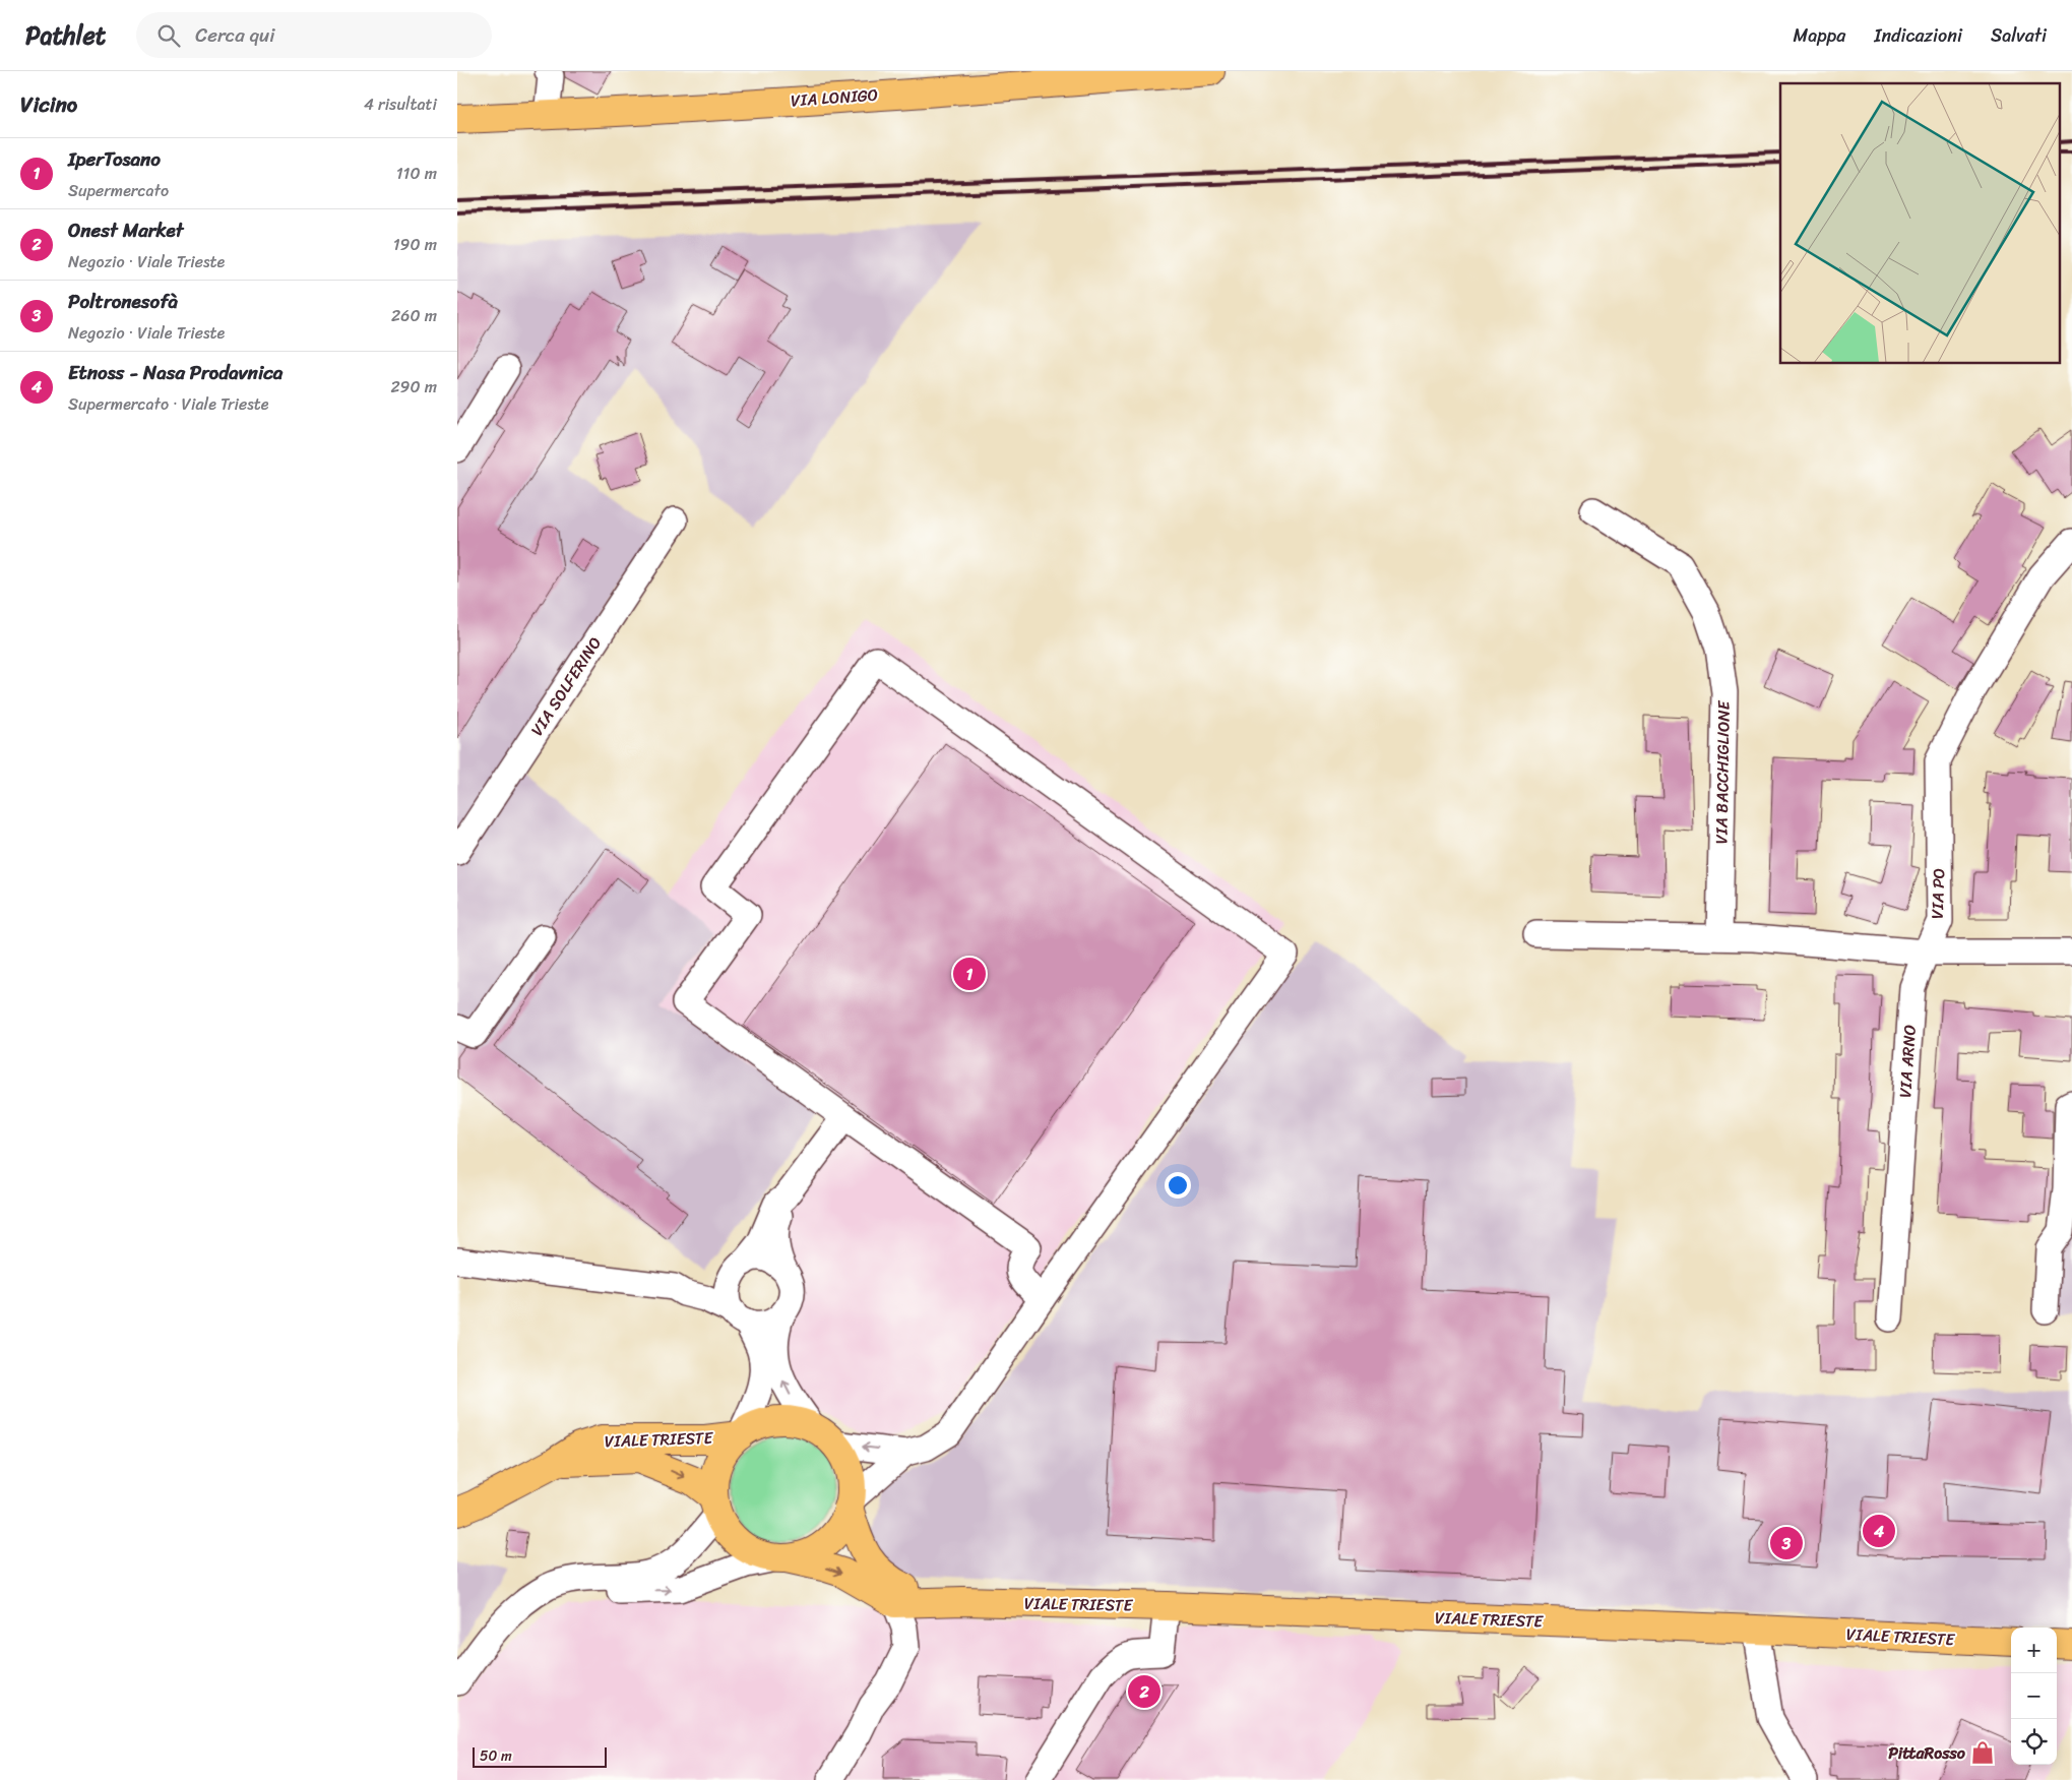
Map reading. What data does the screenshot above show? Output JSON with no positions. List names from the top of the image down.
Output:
{
  "streets": {
    "main road": ["VIA LONIGO", "VIALE TRIESTE"],
    "street": [
      "VIA SOLFERINO",
      "VIA BACCHIGLIONE",
      "VIA PO",
      "VIA ARNO"
    ]
  },
  "crossings": [
    ["VIA PO", "VIA ARNO"]
  ],
  "places": {
    "shop": ["PittaRosso"]
  },
  "scale_bar": "50 m",
  "page": {
    "header": "Pathlet",
    "search": "Cerca qui",
    "nav": ["Mappa", "Indicazioni", "Salvati"],
    "heading": ["Vicino", "4 risultati"],
    "list": [
      {
        "mark": "1",
        "name": "IperTosano",
        "note": "Supermercato",
        "value": "110 m"
      },
      {
        "mark": "2",
        "name": "Onest Market",
        "note": "Negozio · Viale Trieste",
        "value": "190 m"
      },
      {
        "mark": "3",
        "name": "Poltronesofà",
        "note": "Negozio · Viale Trieste",
        "value": "260 m"
      },
      {
        "mark": "4",
        "name": "Etnoss - Nasa Prodavnica",
        "note": "Supermercato · Viale Trieste",
        "value": "290 m"
      }
    ],
    "pins": [
      "1",
      "4",
      "3",
      "2"
    ],
    "map_buttons": ["+", "−"],
    "scale": "50 m"
  }
}
